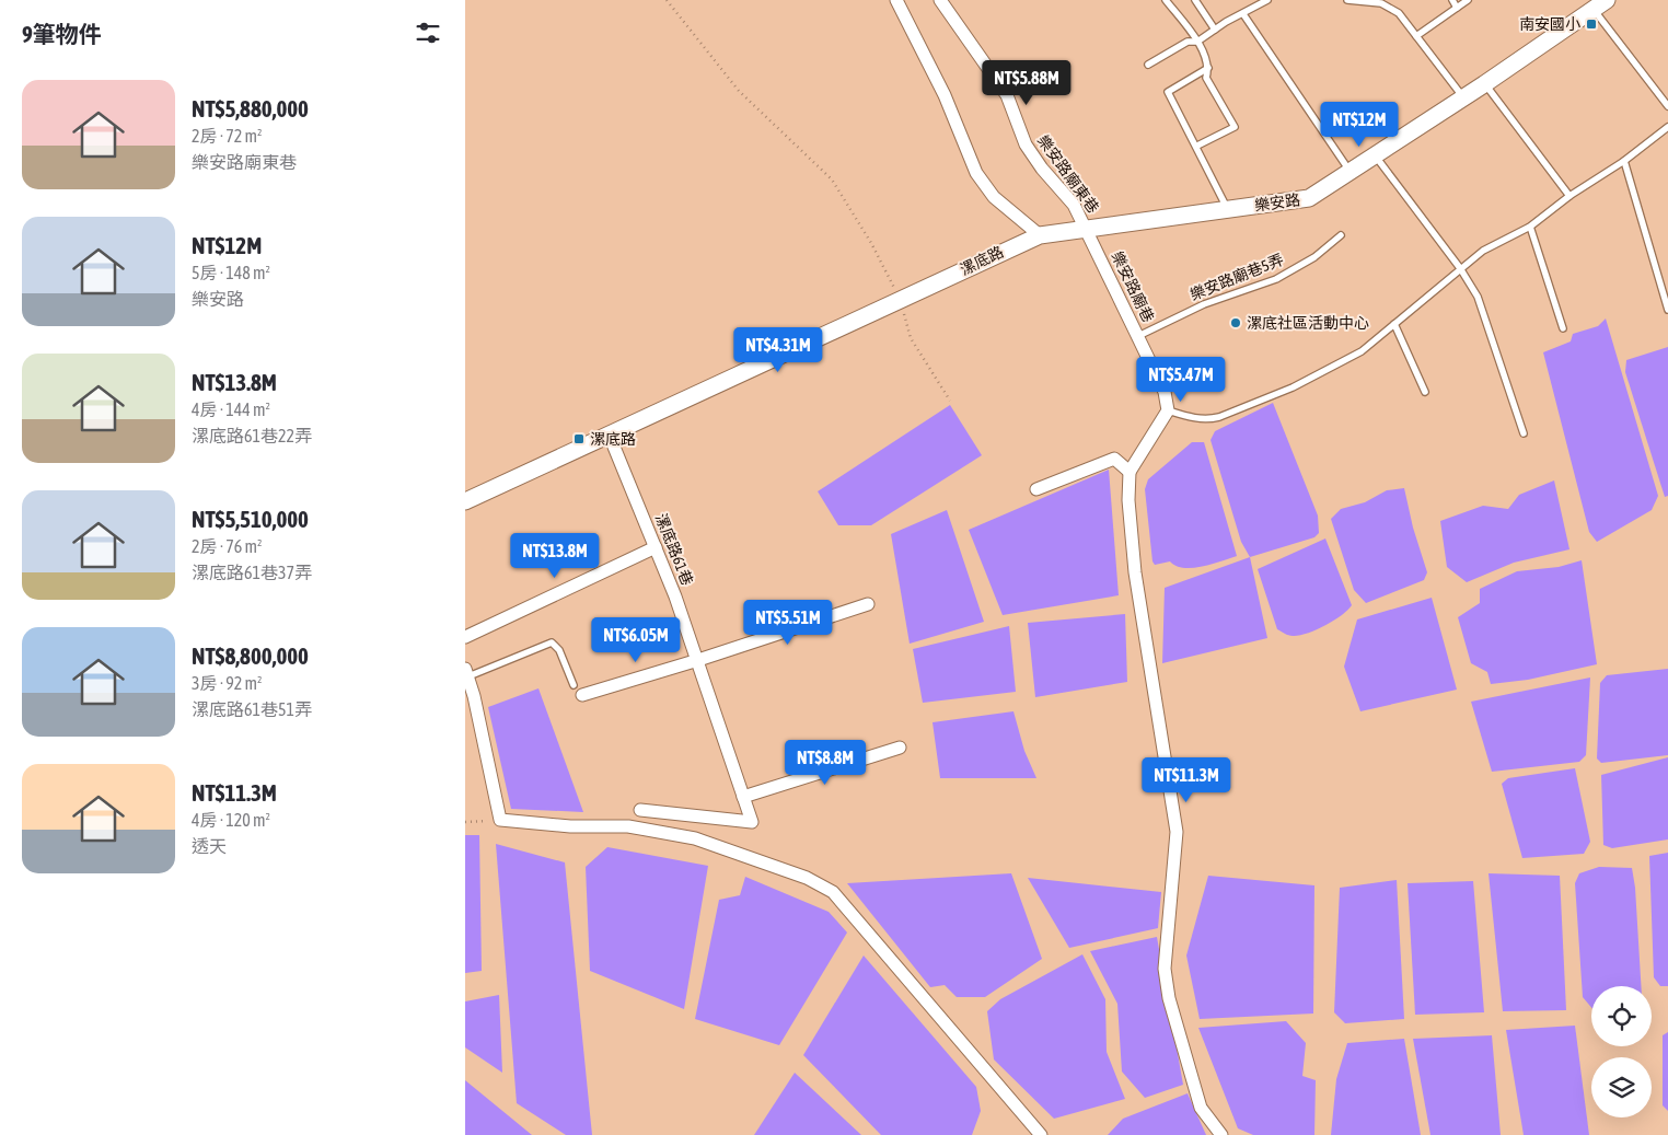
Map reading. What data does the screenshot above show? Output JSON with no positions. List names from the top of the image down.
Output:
{
  "streets": {
    "street": [
      "樂安路廟東巷",
      "樂安路",
      "漯底路",
      "樂安路廟巷",
      "漯底路61巷"
    ],
    "lane": ["樂安路廟巷5弄"]
  },
  "crossings": [
    ["樂安路廟東巷", "樂安路"],
    ["樂安路廟東巷", "漯底路"],
    ["樂安路廟東巷", "樂安路廟巷"],
    ["樂安路", "漯底路"],
    ["樂安路", "樂安路廟巷"],
    ["漯底路", "樂安路廟巷"],
    ["漯底路", "漯底路61巷"],
    ["樂安路廟巷5弄", "樂安路廟巷"]
  ],
  "places": {
    "transit": ["南安國小", "漯底路"],
    "other": ["漯底社區活動中心"]
  },
  "page": {
    "heading": "9筆物件",
    "price": [
      "NT$5.88M",
      "NT$12M",
      "NT$4.31M",
      "NT$5.47M",
      "NT$13.8M",
      "NT$5.51M",
      "NT$6.05M",
      "NT$8.8M",
      "NT$11.3M"
    ],
    "list": [
      {
        "name": "NT$5,880,000",
        "note": "2房 · 72 m² · 樂安路廟東巷"
      },
      {
        "name": "NT$12M",
        "note": "5房 · 148 m² · 樂安路"
      },
      {
        "name": "NT$13.8M",
        "note": "4房 · 144 m² · 漯底路61巷22弄"
      },
      {
        "name": "NT$5,510,000",
        "note": "2房 · 76 m² · 漯底路61巷37弄"
      },
      {
        "name": "NT$8,800,000",
        "note": "3房 · 92 m² · 漯底路61巷51弄"
      },
      {
        "name": "NT$11.3M",
        "note": "4房 · 120 m² · 透天"
      }
    ]
  }
}
